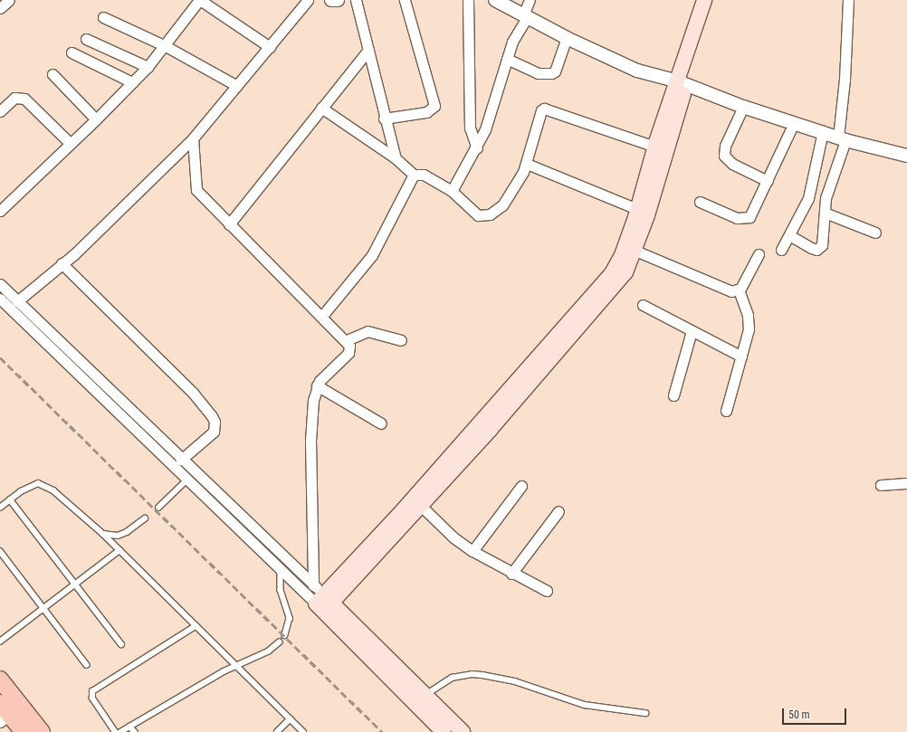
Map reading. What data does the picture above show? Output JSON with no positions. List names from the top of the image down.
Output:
{
  "scale_bar": "50 m"
}
